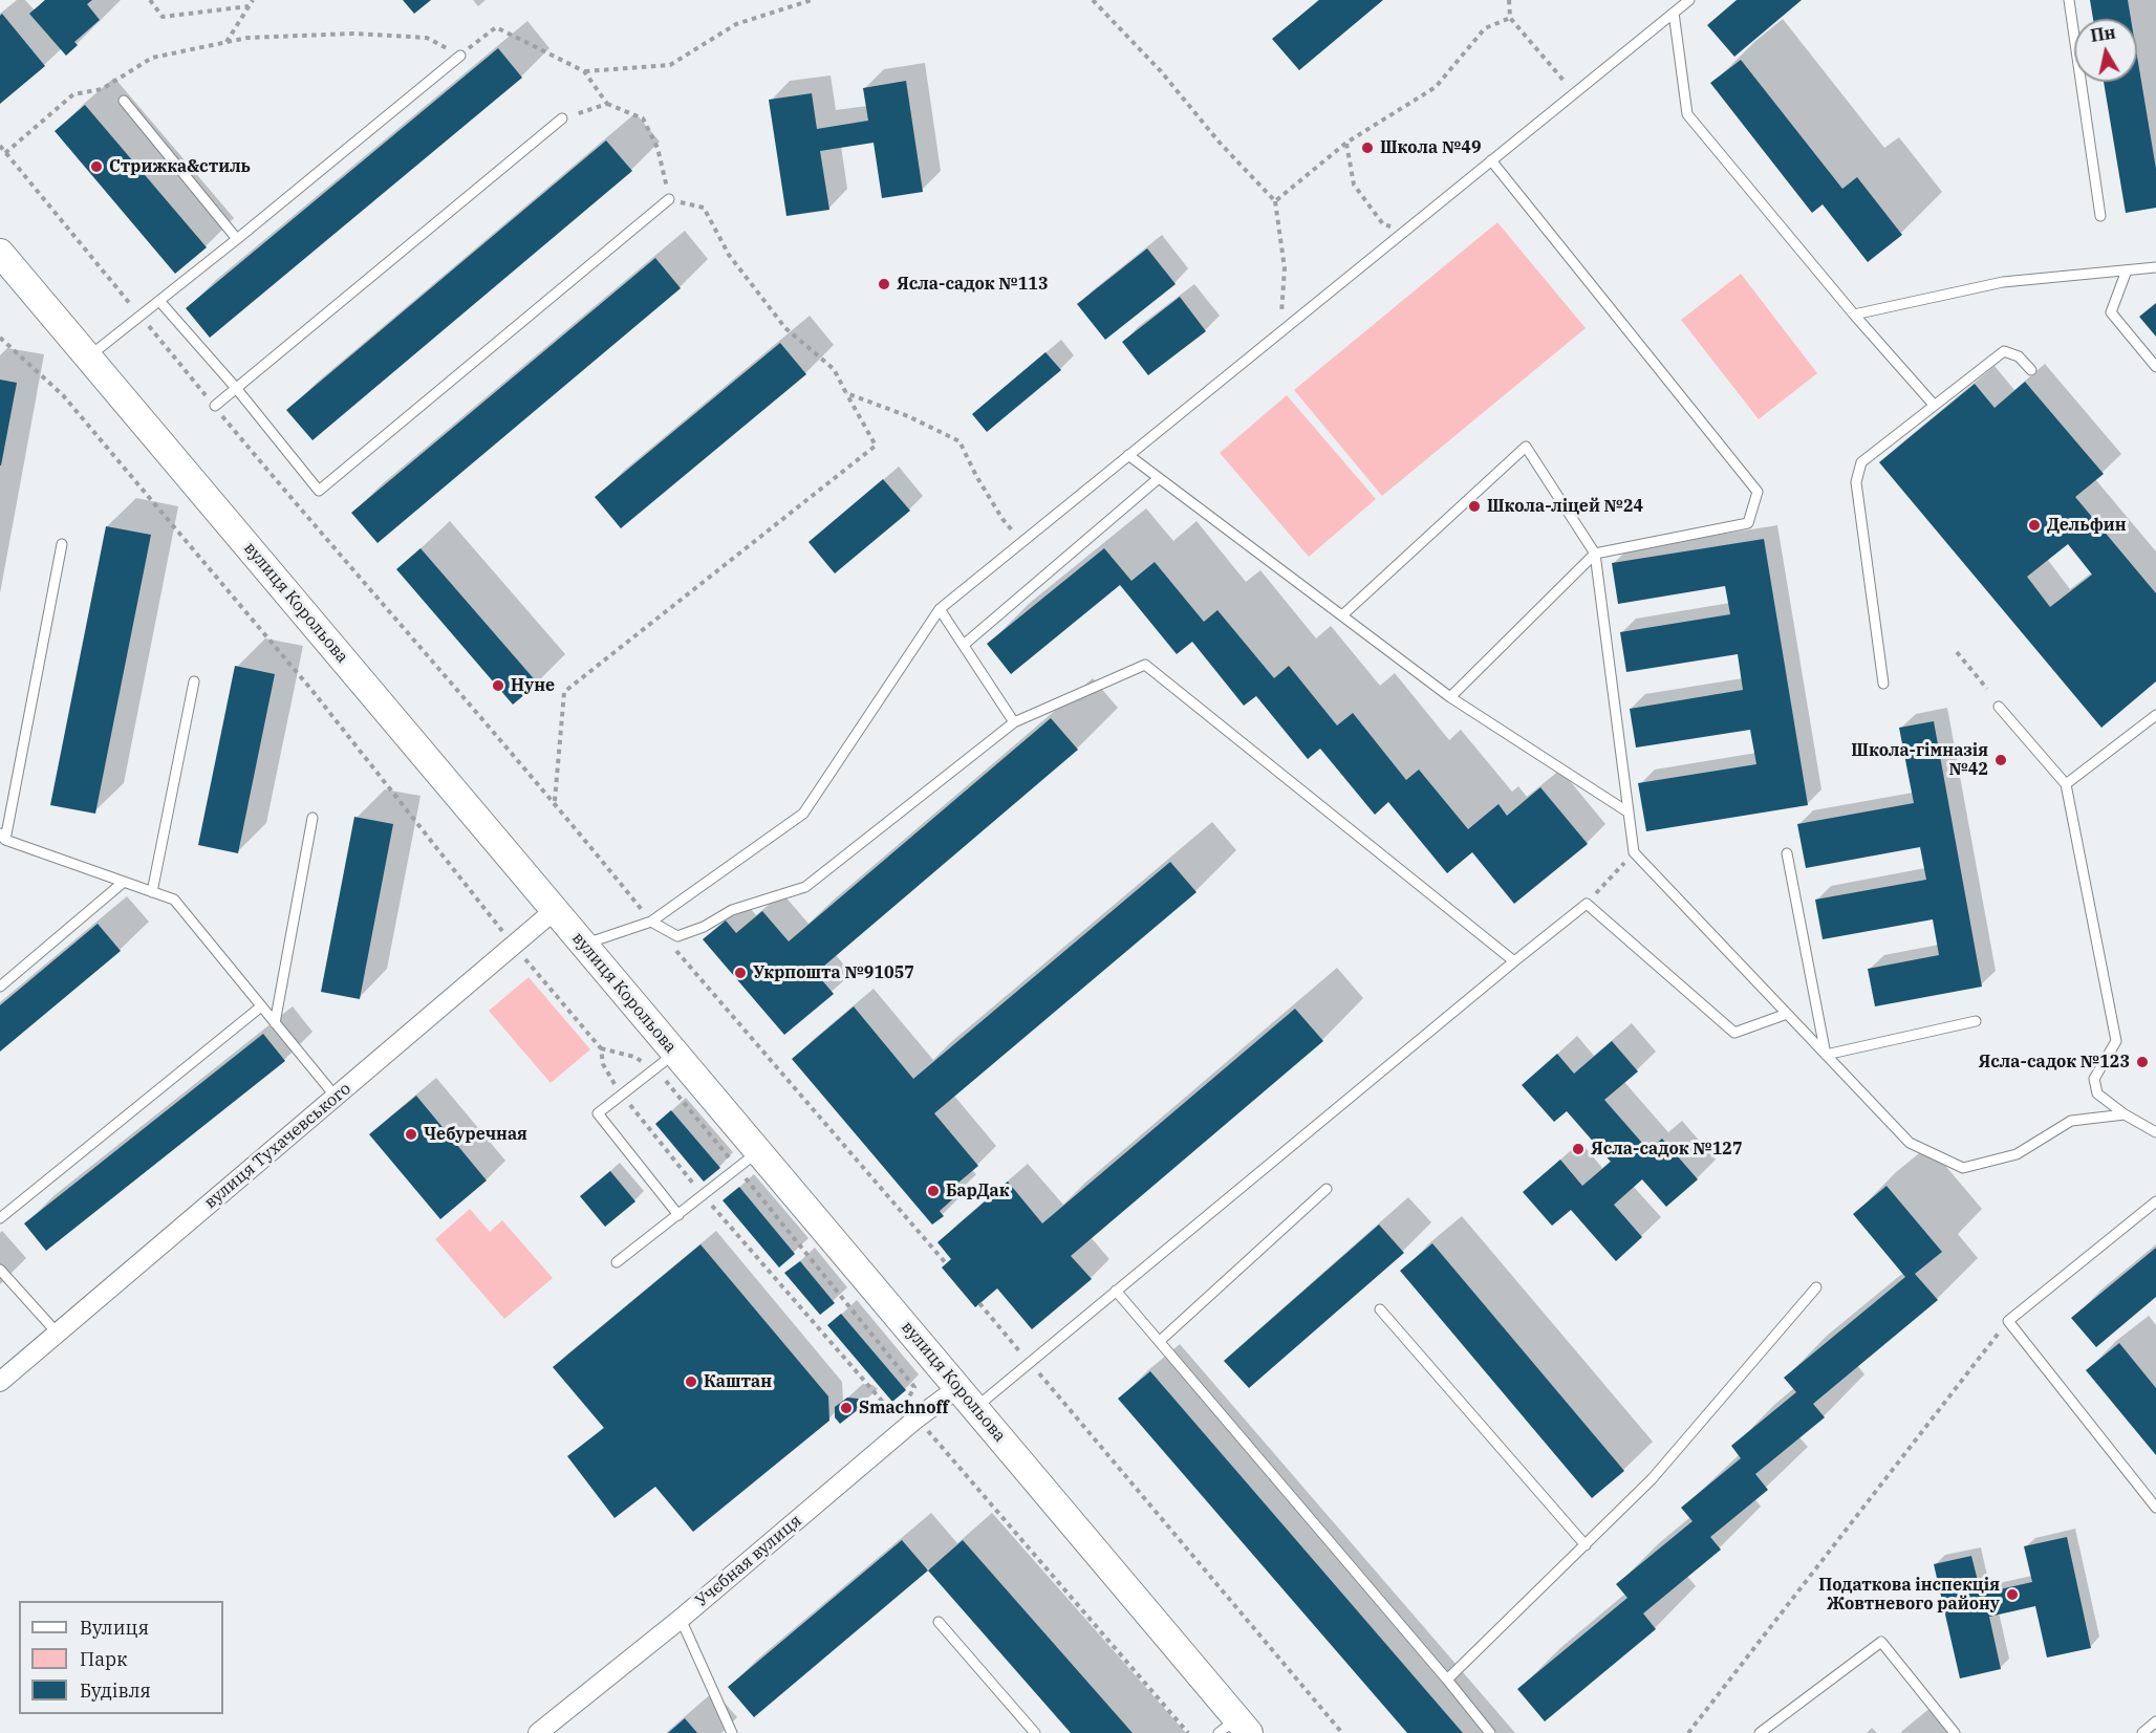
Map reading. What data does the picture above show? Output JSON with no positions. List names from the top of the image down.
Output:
{
  "streets": {
    "street": ["вулиця Корольова", "вулиця Тухачевського", "Учєбная вулиця"]
  },
  "crossings": [
    ["вулиця Корольова", "вулиця Тухачевського"],
    ["вулиця Корольова", "Учєбная вулиця"]
  ],
  "places": [
    "Школа №49",
    "Стрижка&стиль",
    "Ясла-садок №113",
    "Школа-ліцей №24",
    "Дельфин",
    "Нуне",
    "Школа-гімназія №42",
    "Укрпошта №91057",
    "Ясла-садок №123",
    "Чебуречная",
    "Ясла-садок №127",
    "БарДак",
    "Каштан",
    "Smachnoff",
    "Податкова інспекція Жовтневого району"
  ],
  "legend": ["Вулиця", "Парк", "Будівля"],
  "north": "top"
}
